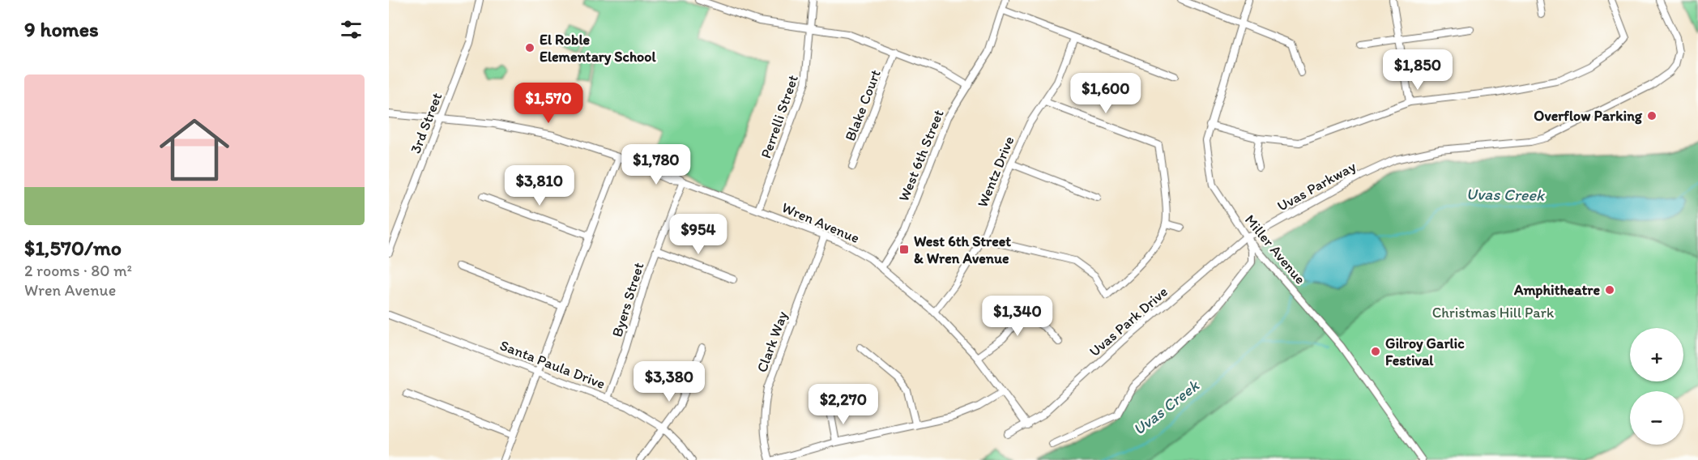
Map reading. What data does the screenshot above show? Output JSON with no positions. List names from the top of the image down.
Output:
{
  "streets": {
    "street": [
      "Blake Court",
      "Perrelli Street",
      "3rd Street",
      "West 6th Street",
      "Wentz Drive",
      "Uvas Parkway",
      "Wren Avenue",
      "Miller Avenue",
      "Byers Street",
      "Uvas Park Drive",
      "Clark Way",
      "Santa Paula Drive"
    ]
  },
  "crossings": [
    ["Perrelli Street", "Wren Avenue"],
    ["3rd Street", "Wren Avenue"],
    ["West 6th Street", "Wren Avenue"],
    ["Wentz Drive", "Wren Avenue"],
    ["Uvas Parkway", "Miller Avenue"],
    ["Uvas Parkway", "Uvas Park Drive"],
    ["Wren Avenue", "Byers Street"],
    ["Wren Avenue", "Uvas Park Drive"],
    ["Wren Avenue", "Clark Way"],
    ["Miller Avenue", "Uvas Park Drive"],
    ["Byers Street", "Santa Paula Drive"]
  ],
  "water": ["Uvas Creek"],
  "parks": ["Christmas Hill Park"],
  "places": {
    "other": [
      "El Roble Elementary School",
      "Overflow Parking",
      "Amphitheatre",
      "Gilroy Garlic Festival"
    ],
    "transit": ["West 6th Street & Wren Avenue"]
  },
  "page": {
    "heading": "9 homes",
    "price": [
      "$1,850",
      "$1,600",
      "$1,570",
      "$1,780",
      "$3,810",
      "$954",
      "$1,340",
      "$3,380",
      "$2,270"
    ],
    "list": [
      {
        "name": "$1,570/mo",
        "note": "2 rooms · 80 m² · Wren Avenue"
      }
    ],
    "map_buttons": ["+", "−"]
  }
}
